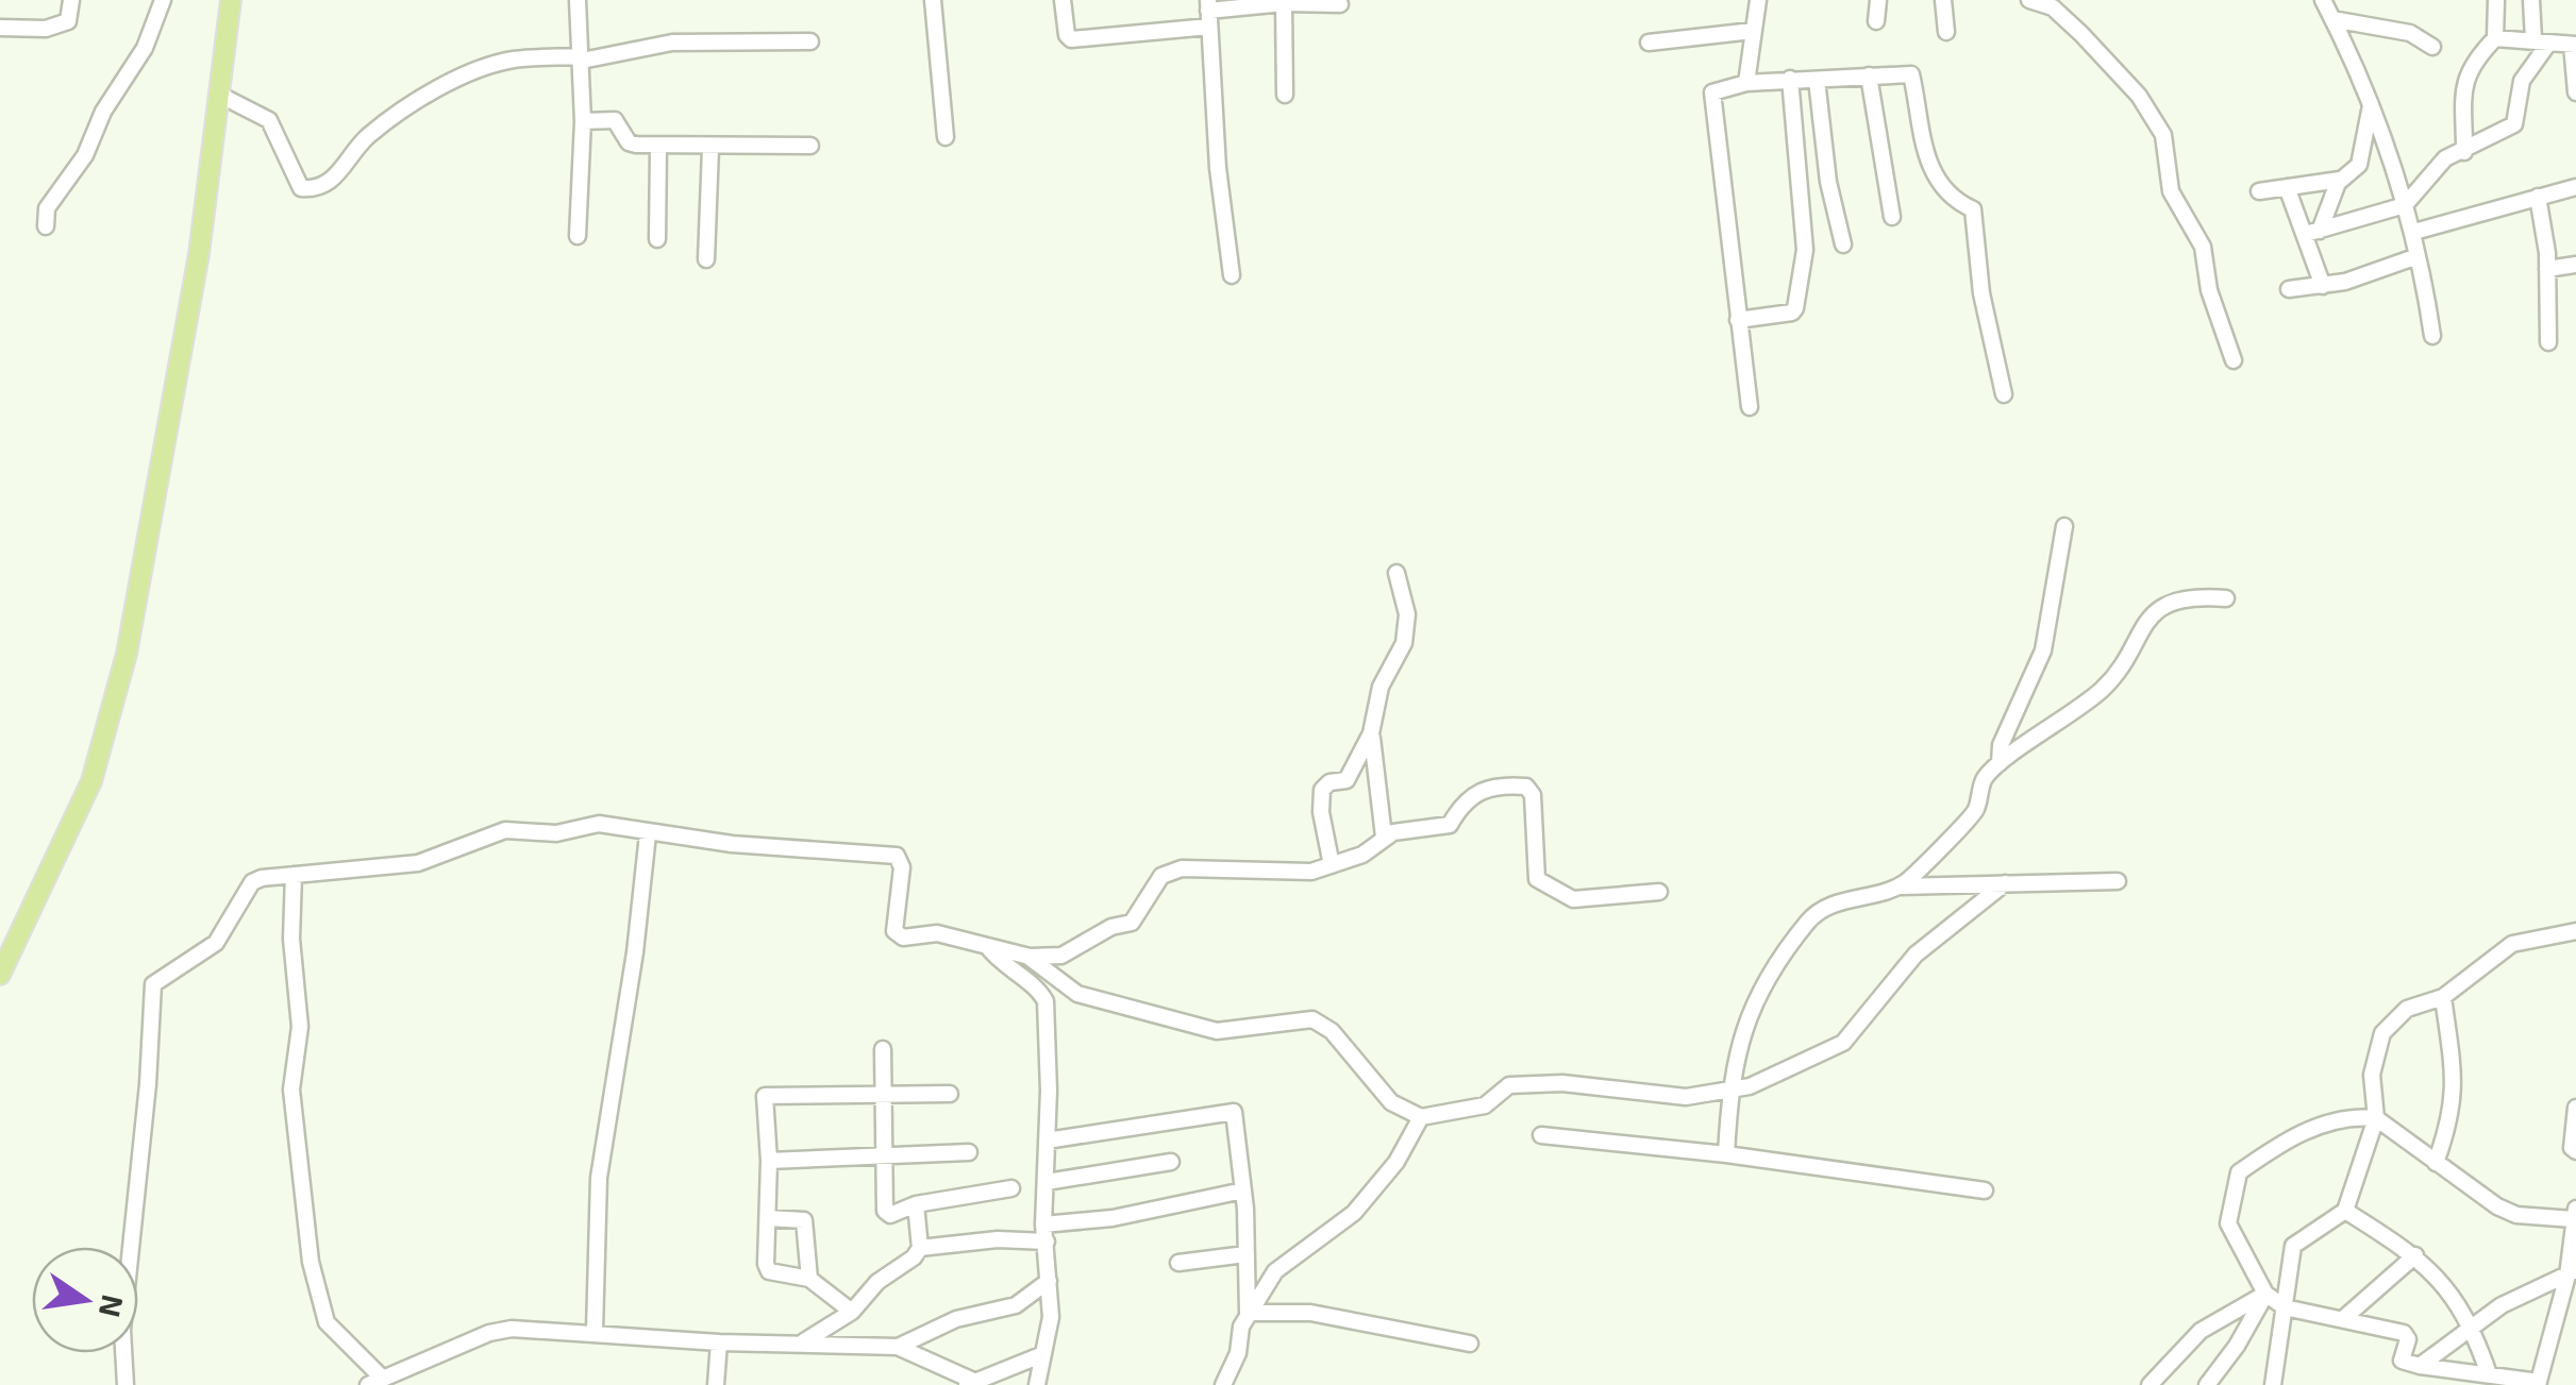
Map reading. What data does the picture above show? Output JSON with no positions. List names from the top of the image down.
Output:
{
  "north": "right"
}
